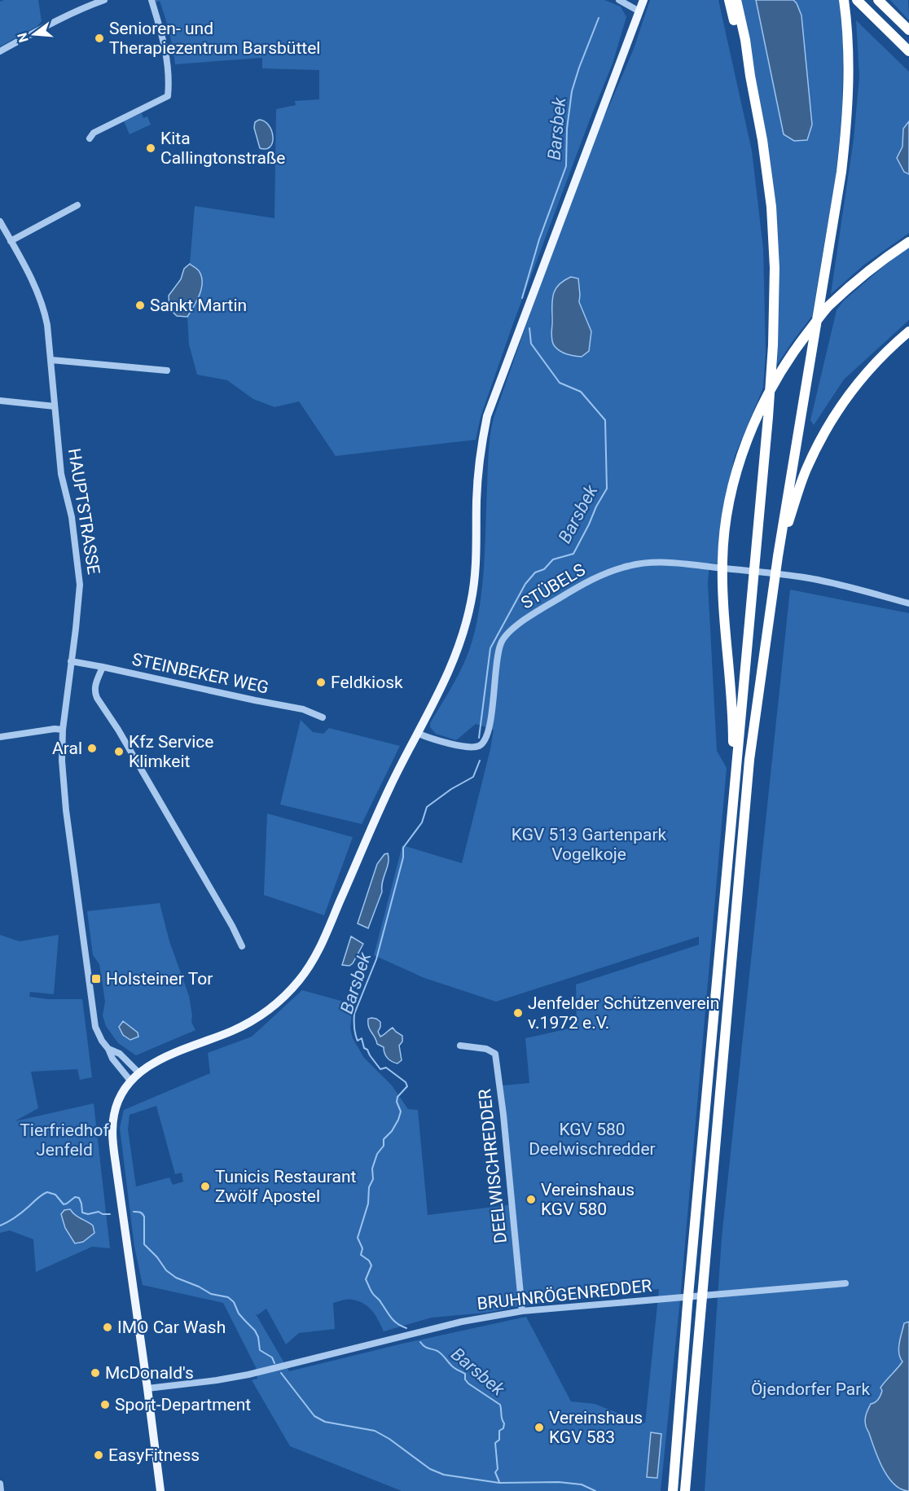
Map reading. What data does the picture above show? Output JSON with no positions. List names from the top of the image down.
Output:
{
  "streets": {
    "street": [
      "HAUPTSTRASSE",
      "STÜBELS",
      "STEINBEKER WEG",
      "DEELWISCHREDDER",
      "BRUHNRÖGENREDDER"
    ]
  },
  "crossings": [
    ["HAUPTSTRASSE", "STEINBEKER WEG"],
    ["DEELWISCHREDDER", "BRUHNRÖGENREDDER"]
  ],
  "water": ["Barsbek"],
  "parks": [
    "KGV 513 Gartenpark Vogelkoje",
    "KGV 580 Deelwischredder",
    "Tierfriedhof Jenfeld",
    "Öjendorfer Park"
  ],
  "places": {
    "other": [
      "Senioren- und Therapiezentrum Barsbüttel",
      "Kita Callingtonstraße",
      "Sankt Martin",
      "Feldkiosk",
      "Aral",
      "Kfz Service Klimkeit",
      "Jenfelder Schützenverein v.1972 e.V.",
      "Tunicis Restaurant Zwölf Apostel",
      "Vereinshaus KGV 580",
      "IMO Car Wash",
      "McDonald's",
      "Sport-Department",
      "Vereinshaus KGV 583",
      "EasyFitness"
    ],
    "transit": ["Holsteiner Tor"]
  },
  "north": "left"
}
